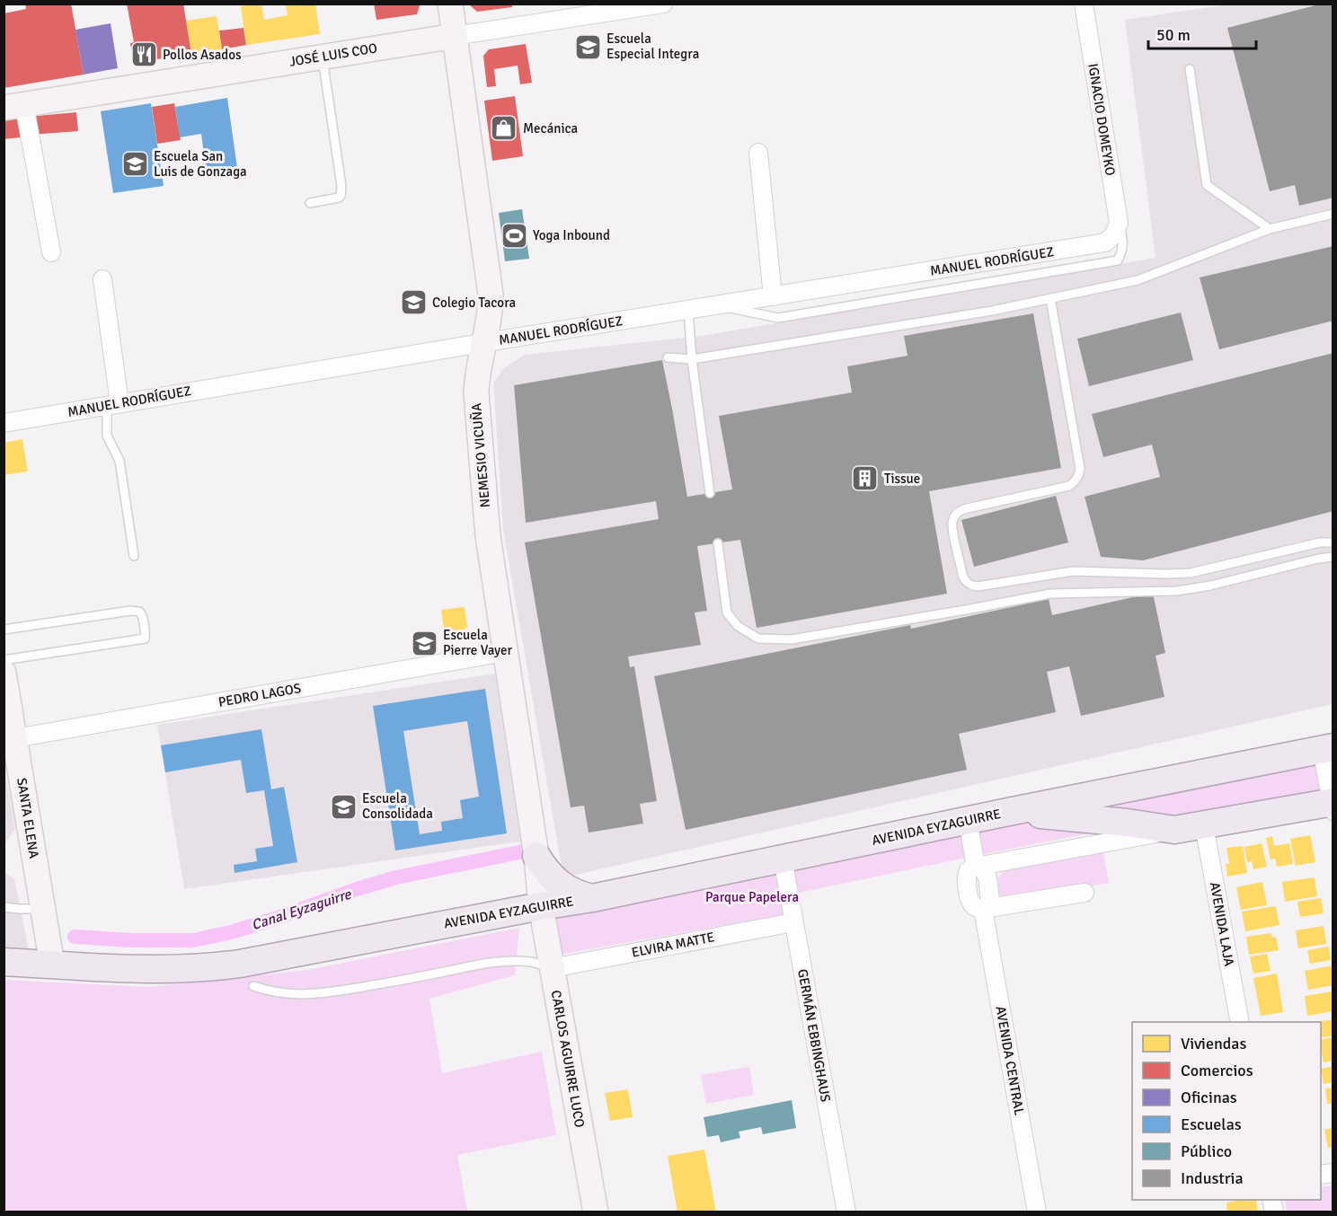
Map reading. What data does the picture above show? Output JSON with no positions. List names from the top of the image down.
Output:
{
  "streets": {
    "main road": ["AVENIDA EYZAGUIRRE"],
    "street": [
      "JOSÉ LUIS COO",
      "IGNACIO DOMEYKO",
      "MANUEL RODRÍGUEZ",
      "NEMESIO VICUÑA",
      "PEDRO LAGOS",
      "SANTA ELENA",
      "AVENIDA LAJA",
      "ELVIRA MATTE",
      "GERMÁN EBBINGHAUS",
      "CARLOS AGUIRRE LUCO",
      "AVENIDA CENTRAL"
    ]
  },
  "crossings": [
    ["JOSÉ LUIS COO", "NEMESIO VICUÑA"],
    ["IGNACIO DOMEYKO", "MANUEL RODRÍGUEZ"],
    ["MANUEL RODRÍGUEZ", "NEMESIO VICUÑA"],
    ["NEMESIO VICUÑA", "PEDRO LAGOS"],
    ["NEMESIO VICUÑA", "AVENIDA EYZAGUIRRE"],
    ["NEMESIO VICUÑA", "CARLOS AGUIRRE LUCO"],
    ["PEDRO LAGOS", "SANTA ELENA"],
    ["SANTA ELENA", "AVENIDA EYZAGUIRRE"],
    ["AVENIDA EYZAGUIRRE", "AVENIDA LAJA"],
    ["AVENIDA EYZAGUIRRE", "GERMÁN EBBINGHAUS"],
    ["AVENIDA EYZAGUIRRE", "CARLOS AGUIRRE LUCO"],
    ["AVENIDA EYZAGUIRRE", "AVENIDA CENTRAL"],
    ["ELVIRA MATTE", "GERMÁN EBBINGHAUS"],
    ["ELVIRA MATTE", "CARLOS AGUIRRE LUCO"]
  ],
  "water": ["Canal Eyzaguirre"],
  "parks": ["Parque Papelera"],
  "places": {
    "school or university": [
      "Escuela Especial Integra",
      "Escuela San Luis de Gonzaga",
      "Colegio Tacora",
      "Escuela Pierre Vayer",
      "Escuela Consolidada"
    ],
    "restaurant": ["Pollos Asados"],
    "shop": ["Mecánica"],
    "sports": ["Yoga Inbound"],
    "building": ["Tissue"]
  },
  "legend": [
    "Viviendas",
    "Comercios",
    "Oficinas",
    "Escuelas",
    "Público",
    "Industria"
  ],
  "scale_bar": "50 m"
}
